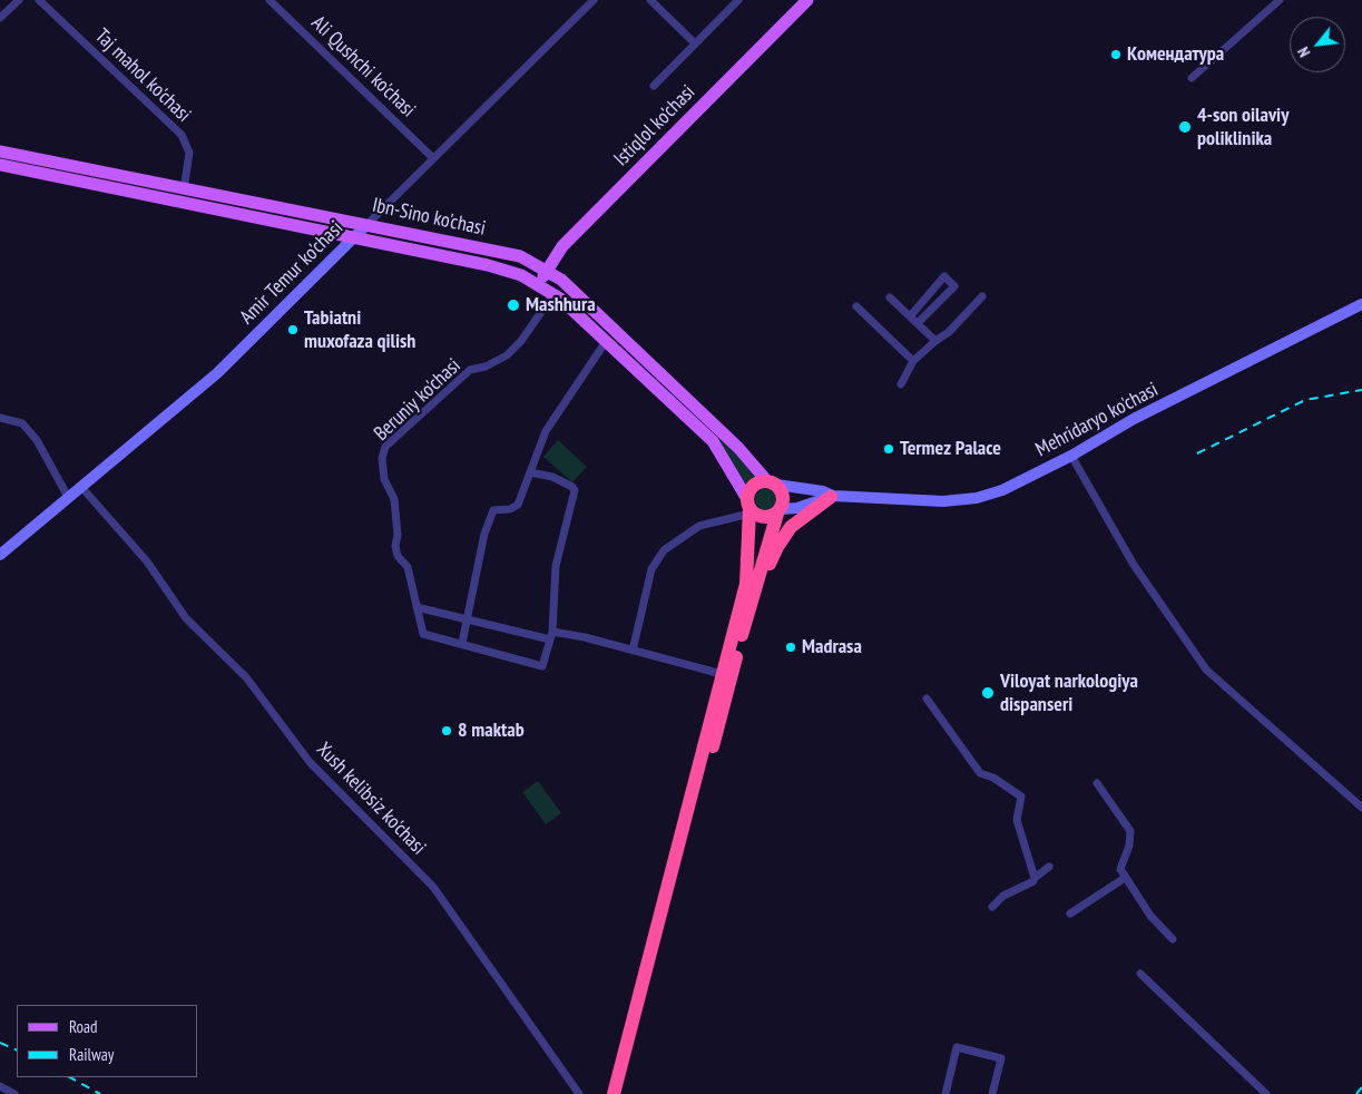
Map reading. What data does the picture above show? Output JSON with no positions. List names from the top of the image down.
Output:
{
  "streets": {
    "main road": [
      "Istiqlol ko'chasi",
      "Ibn-Sino ko'chasi",
      "Amir Temur ko'chasi",
      "Мehridaryo ko'chasi"
    ],
    "street": [
      "Ali Qushchi ko'chasi",
      "Taj mahol ko'chasi",
      "Beruniy ko'chasi",
      "Xush kelibsiz ko'chasi"
    ]
  },
  "crossings": [
    ["Ali Qushchi ko'chasi", "Amir Temur ko'chasi"],
    ["Taj mahol ko'chasi", "Ibn-Sino ko'chasi"],
    ["Istiqlol ko'chasi", "Ibn-Sino ko'chasi"],
    ["Ibn-Sino ko'chasi", "Amir Temur ko'chasi"],
    ["Ibn-Sino ko'chasi", "Beruniy ko'chasi"],
    ["Amir Temur ko'chasi", "Xush kelibsiz ko'chasi"]
  ],
  "places": [
    "Комендатура",
    "4-son oilaviy poliklinika",
    "Mashhura",
    "Tabiatni muxofaza qilish",
    "Termez Palace",
    "Madrasa",
    "Viloyat narkologiya dispanseri",
    "8 maktab"
  ],
  "legend": ["Road", "Railway"],
  "north": "bottom left"
}
